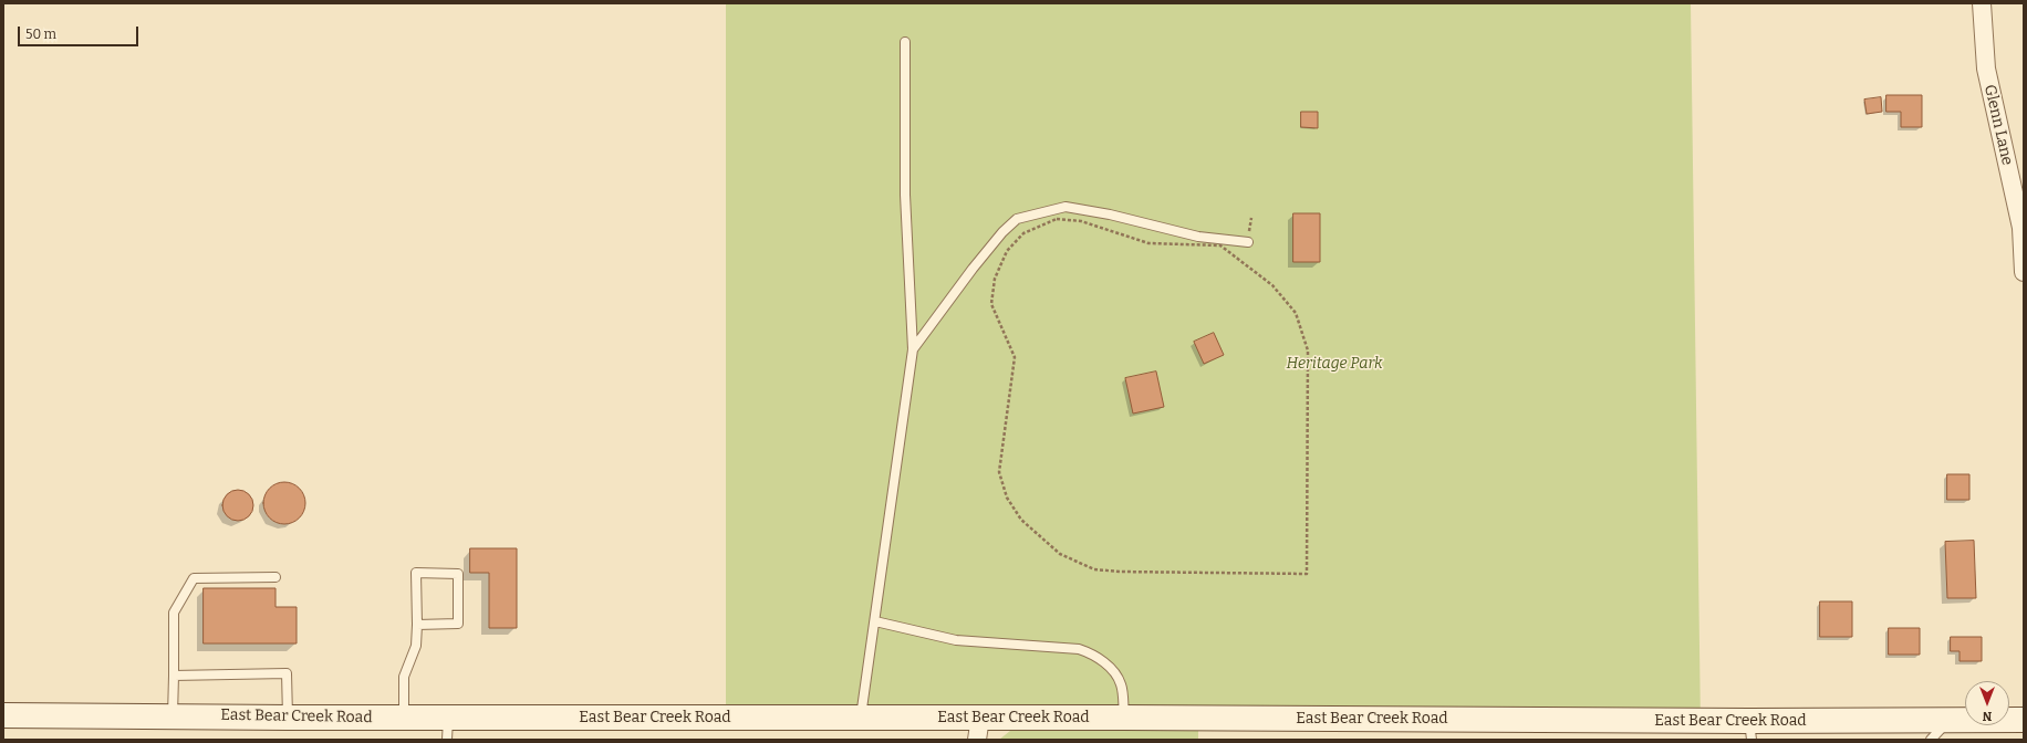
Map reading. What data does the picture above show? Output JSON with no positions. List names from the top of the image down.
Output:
{
  "streets": {
    "main road": ["East Bear Creek Road"],
    "street": ["Glenn Lane"]
  },
  "parks": ["Heritage Park"],
  "scale_bar": "50 m",
  "north": "bottom"
}
